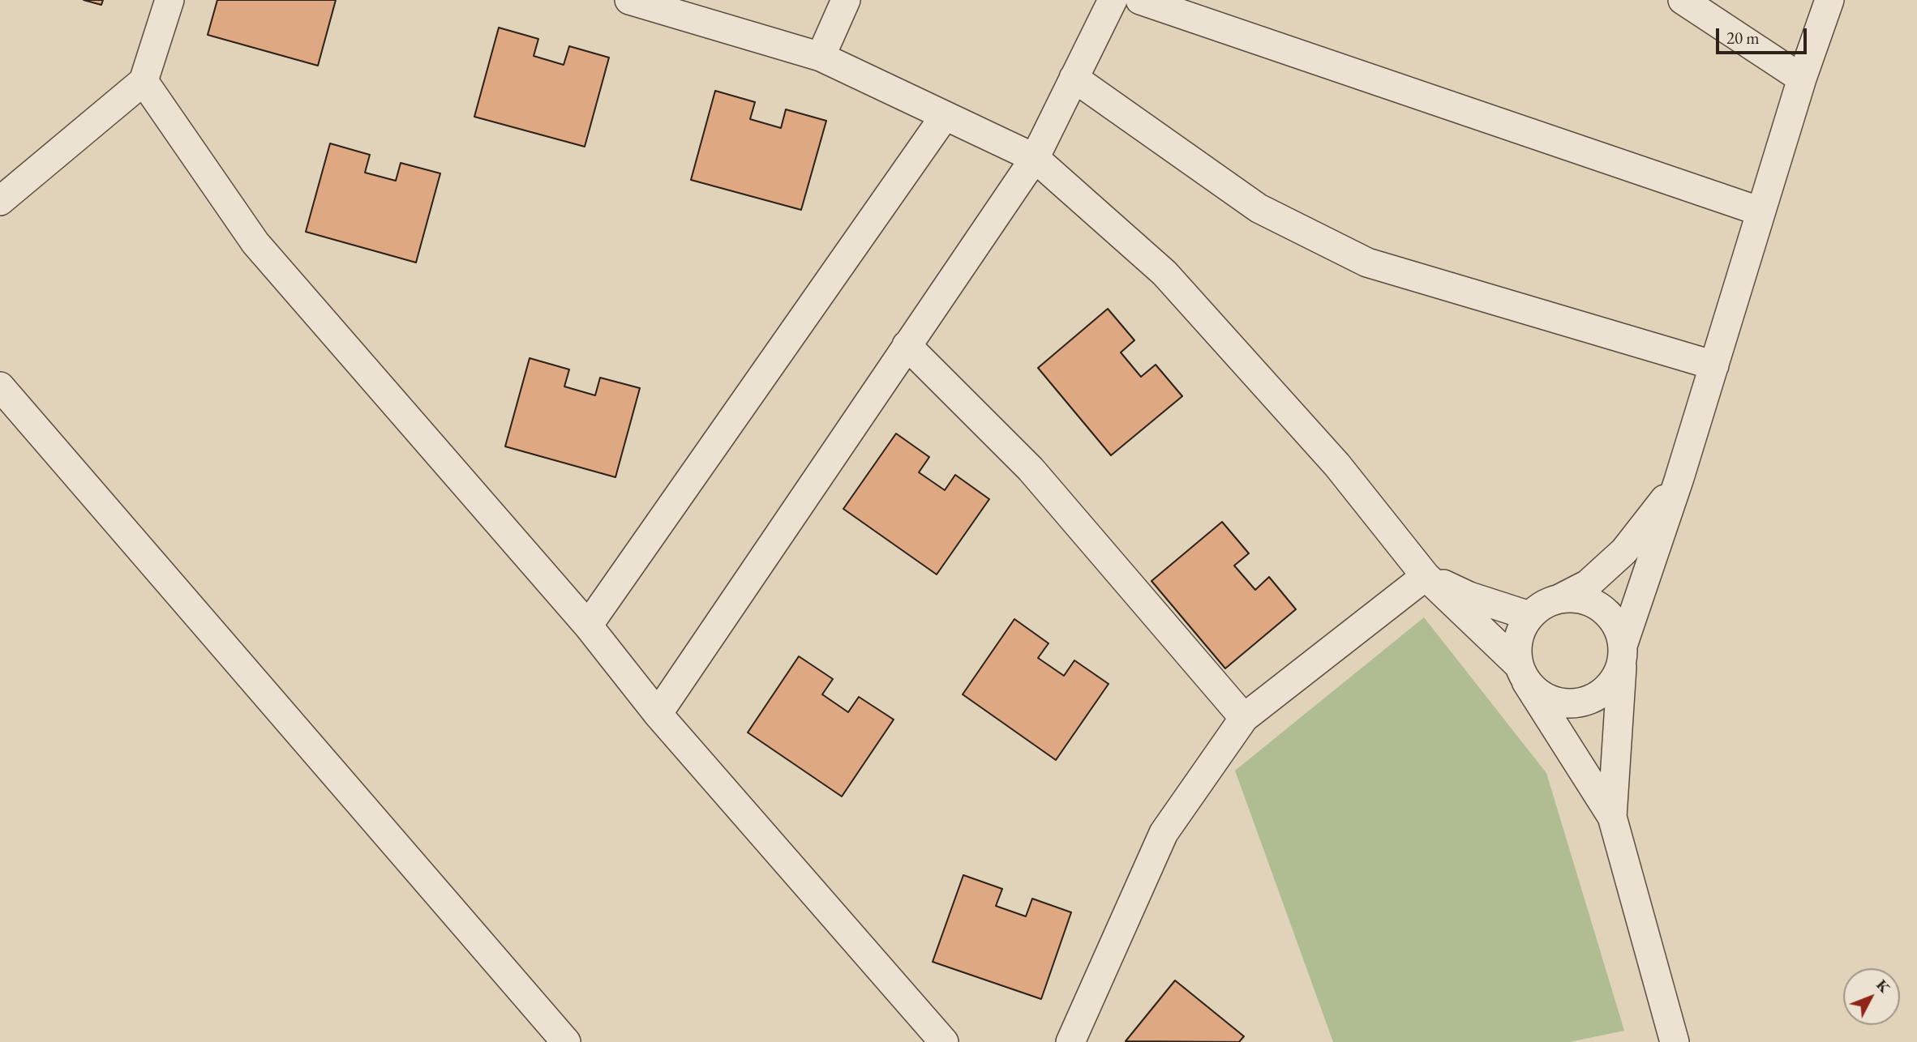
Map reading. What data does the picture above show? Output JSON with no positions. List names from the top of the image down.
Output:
{
  "scale_bar": "20 m",
  "north": "top right"
}
